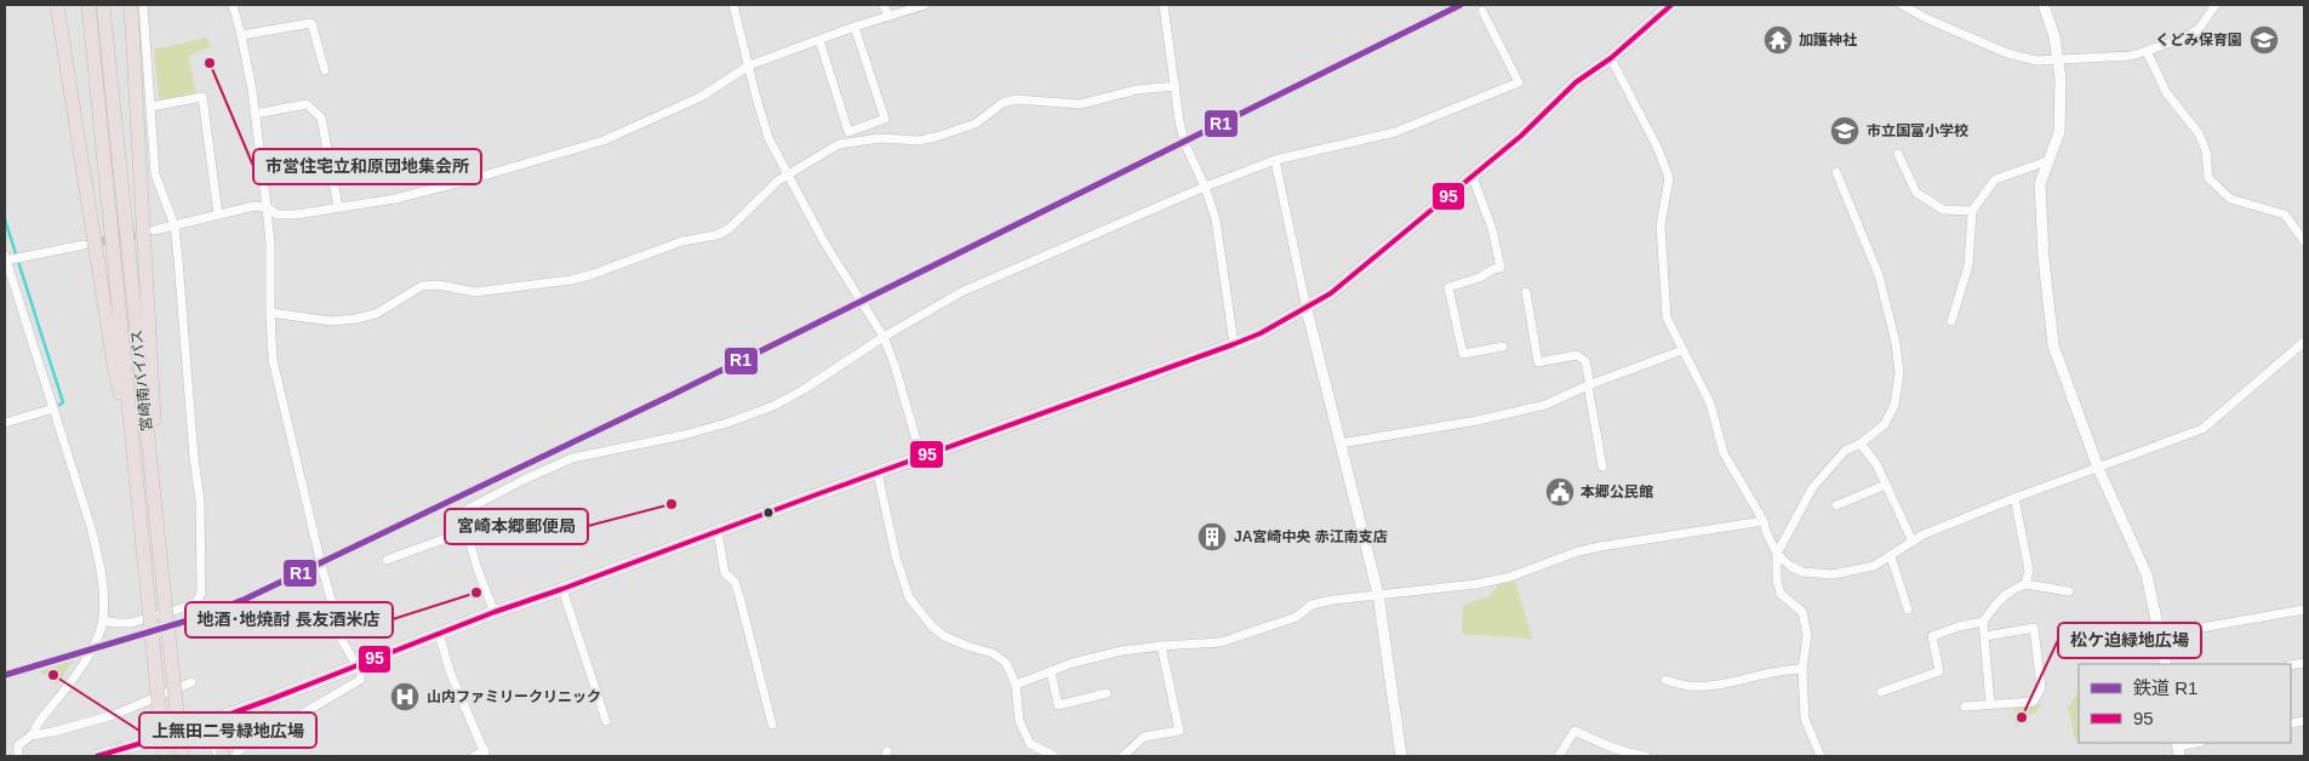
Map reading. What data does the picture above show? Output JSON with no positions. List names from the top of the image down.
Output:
{
  "streets": {
    "highway": ["宮崎南バイパス"]
  },
  "places": {
    "temple": ["加護神社"],
    "school or university": ["くどみ保育園", "市立国富小学校"],
    "other": [
      "市営住宅立和原団地集会所",
      "宮崎本郷郵便局",
      "地酒･地焼酎 長友酒米店",
      "上無田二号緑地広場",
      "松ケ迫緑地広場"
    ],
    "public building": ["本郷公民館"],
    "building": ["JA宮崎中央 赤江南支店"],
    "hospital": ["山内ファミリークリニック"]
  },
  "lines": ["rail line R1", "transit line 95"],
  "legend": ["鉄道 R1", "95"]
}
